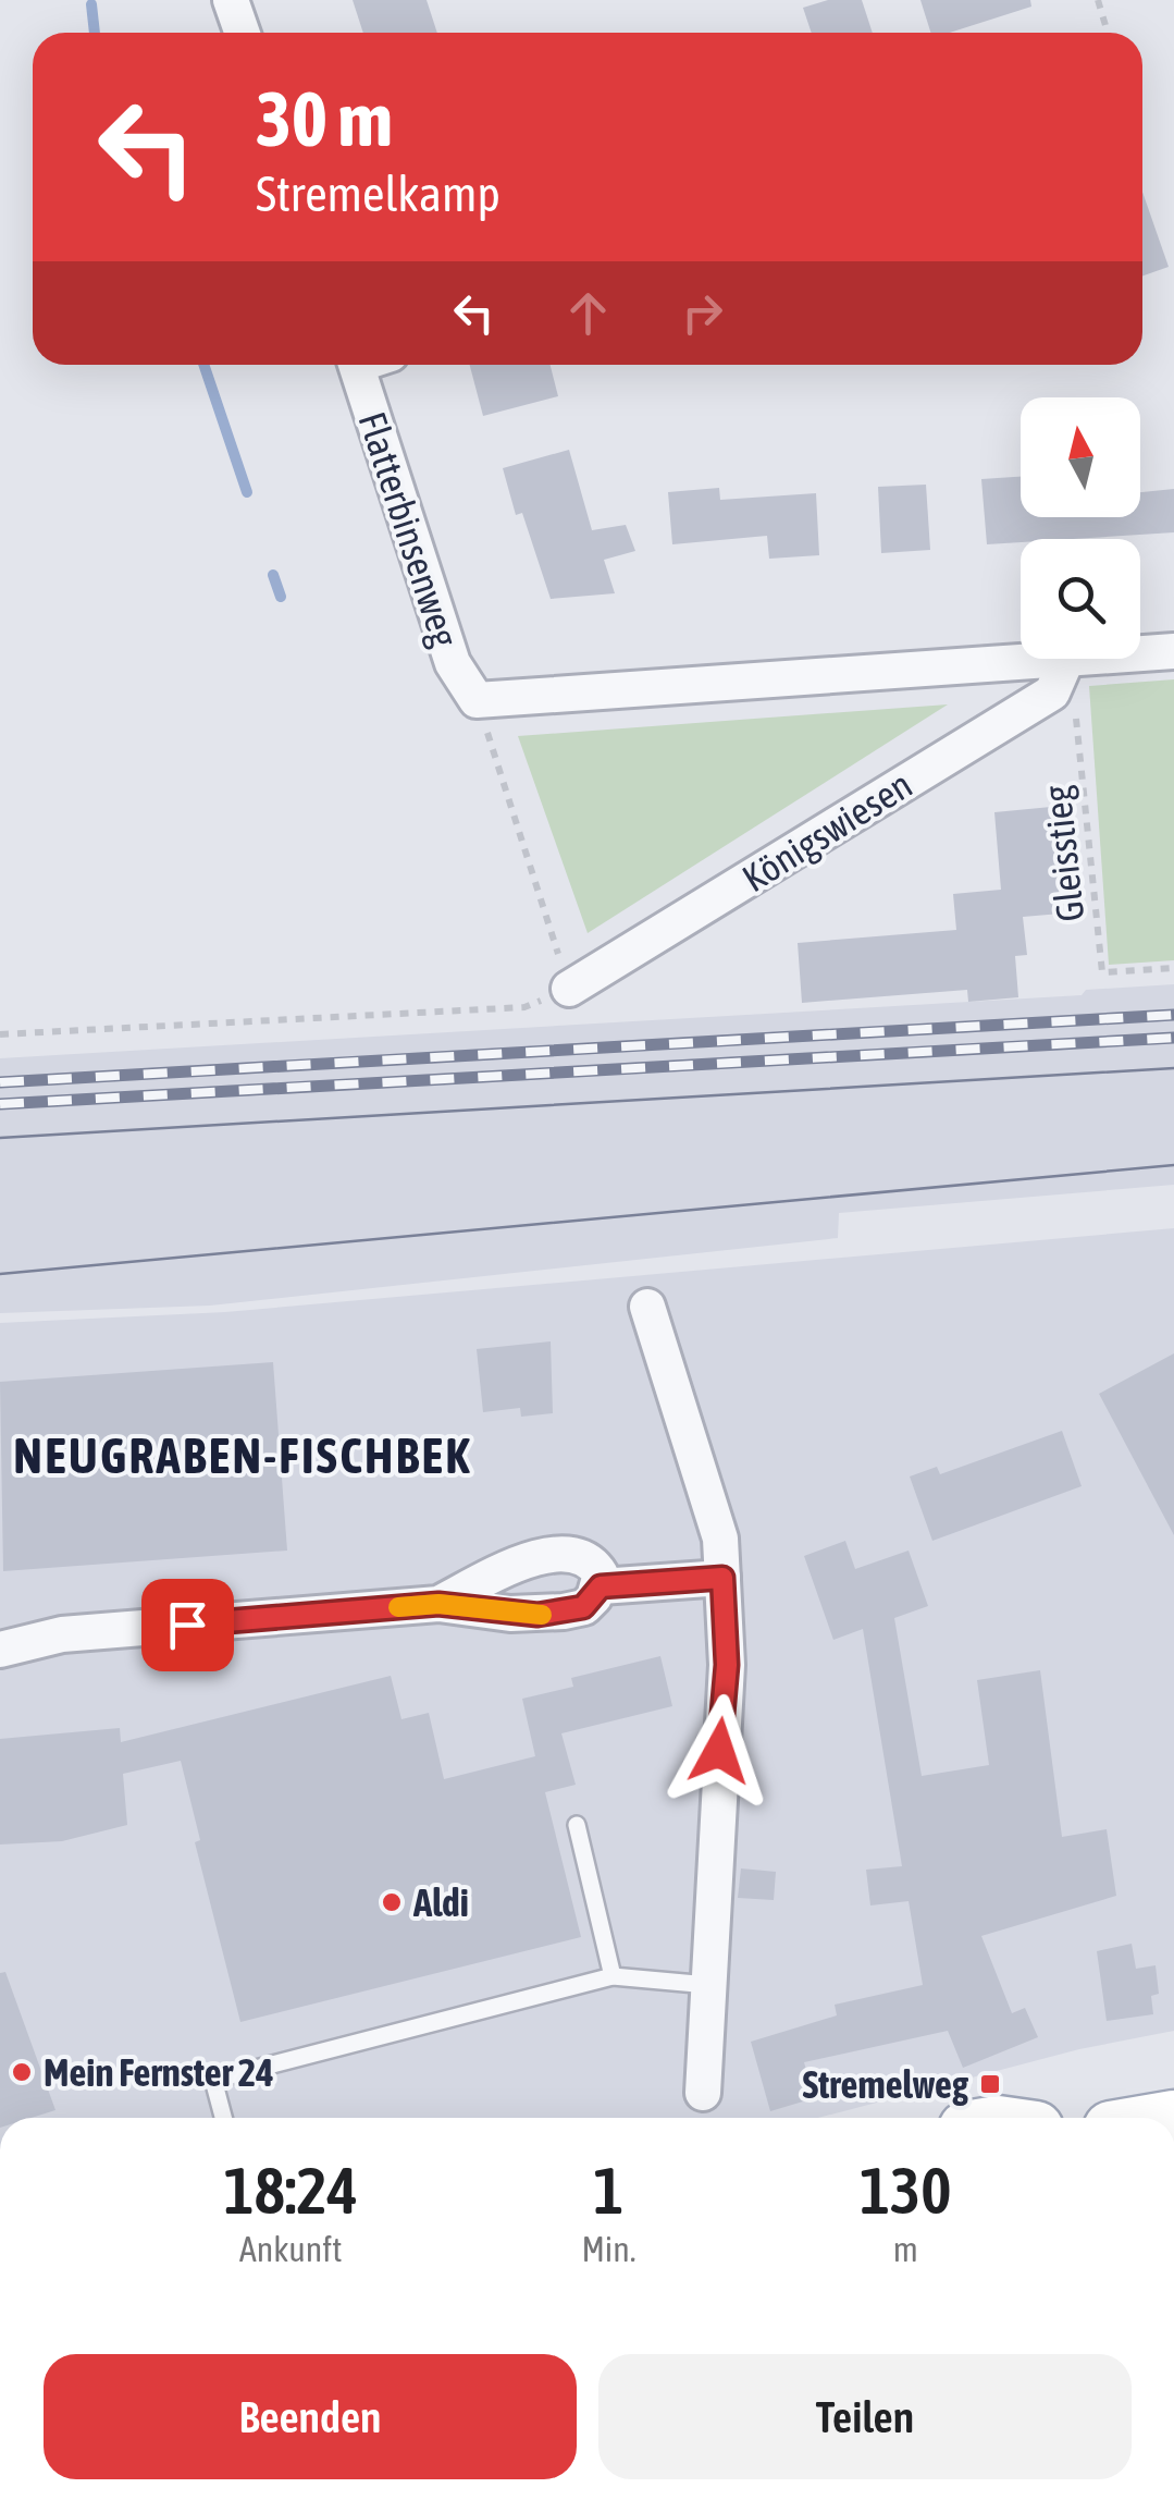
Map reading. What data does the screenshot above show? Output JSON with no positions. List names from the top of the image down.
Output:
{
  "streets": {
    "street": ["Flatterbinsenweg", "Königswiesen"],
    "path": ["Gleisstieg"]
  },
  "districts": ["NEUGRABEN-FISCHBEK"],
  "places": {
    "other": ["Aldi", "Mein Fernster 24"],
    "transit": ["Stremelweg"]
  },
  "north": "top",
  "page": {
    "turn": ["30 m", "Stremelkamp"],
    "eta": [
      "18:24",
      "Ankunft",
      "1",
      "Min.",
      "130",
      "m"
    ],
    "buttons": ["Beenden", "Teilen"]
  }
}
